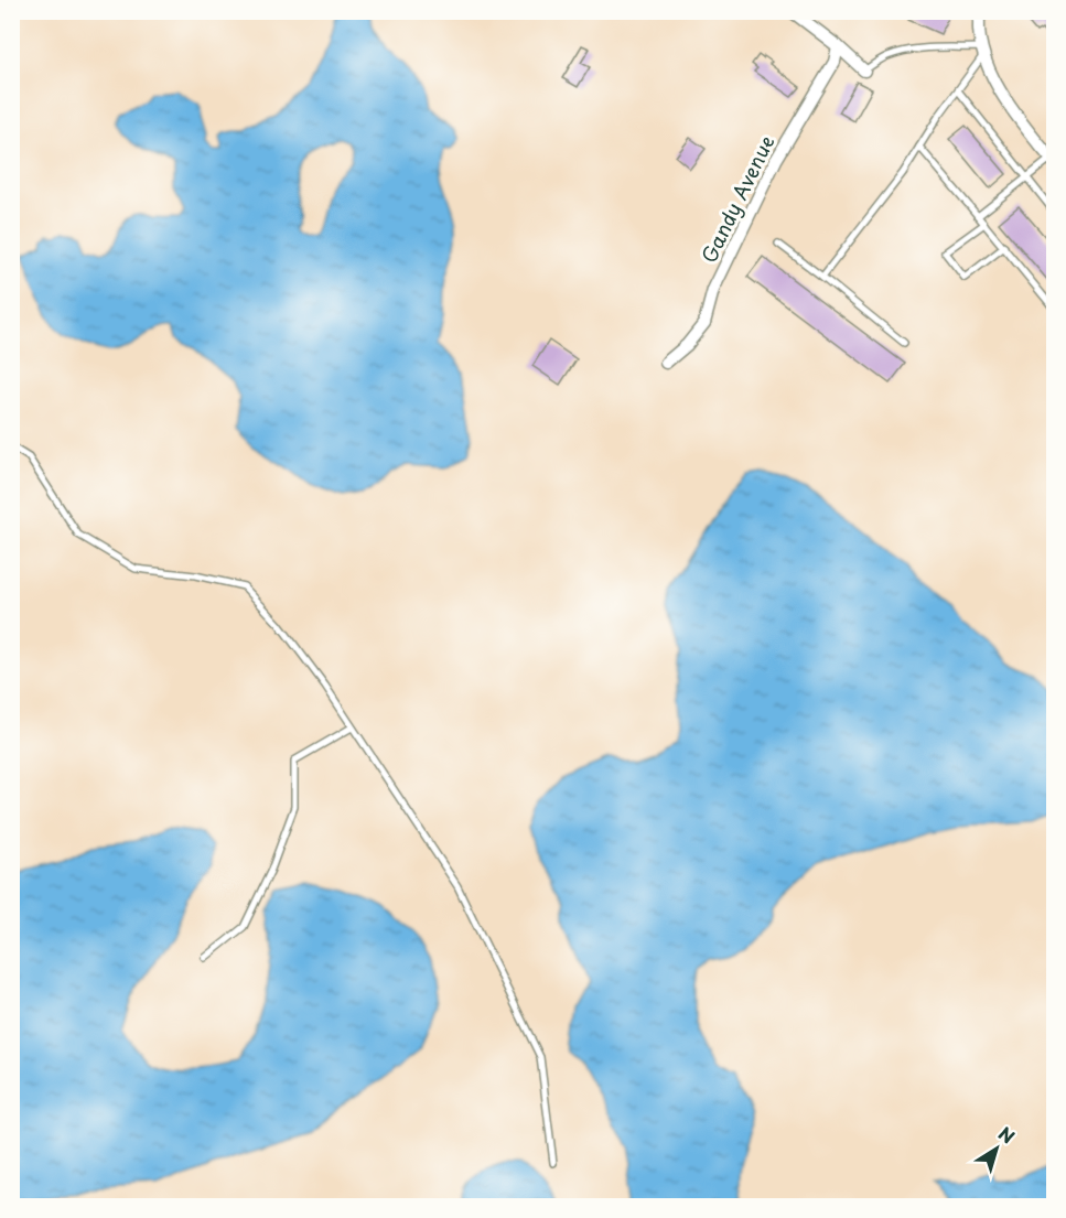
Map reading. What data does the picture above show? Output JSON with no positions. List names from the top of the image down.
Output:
{
  "streets": {
    "street": ["Gandy Avenue"]
  },
  "north": "top right"
}
